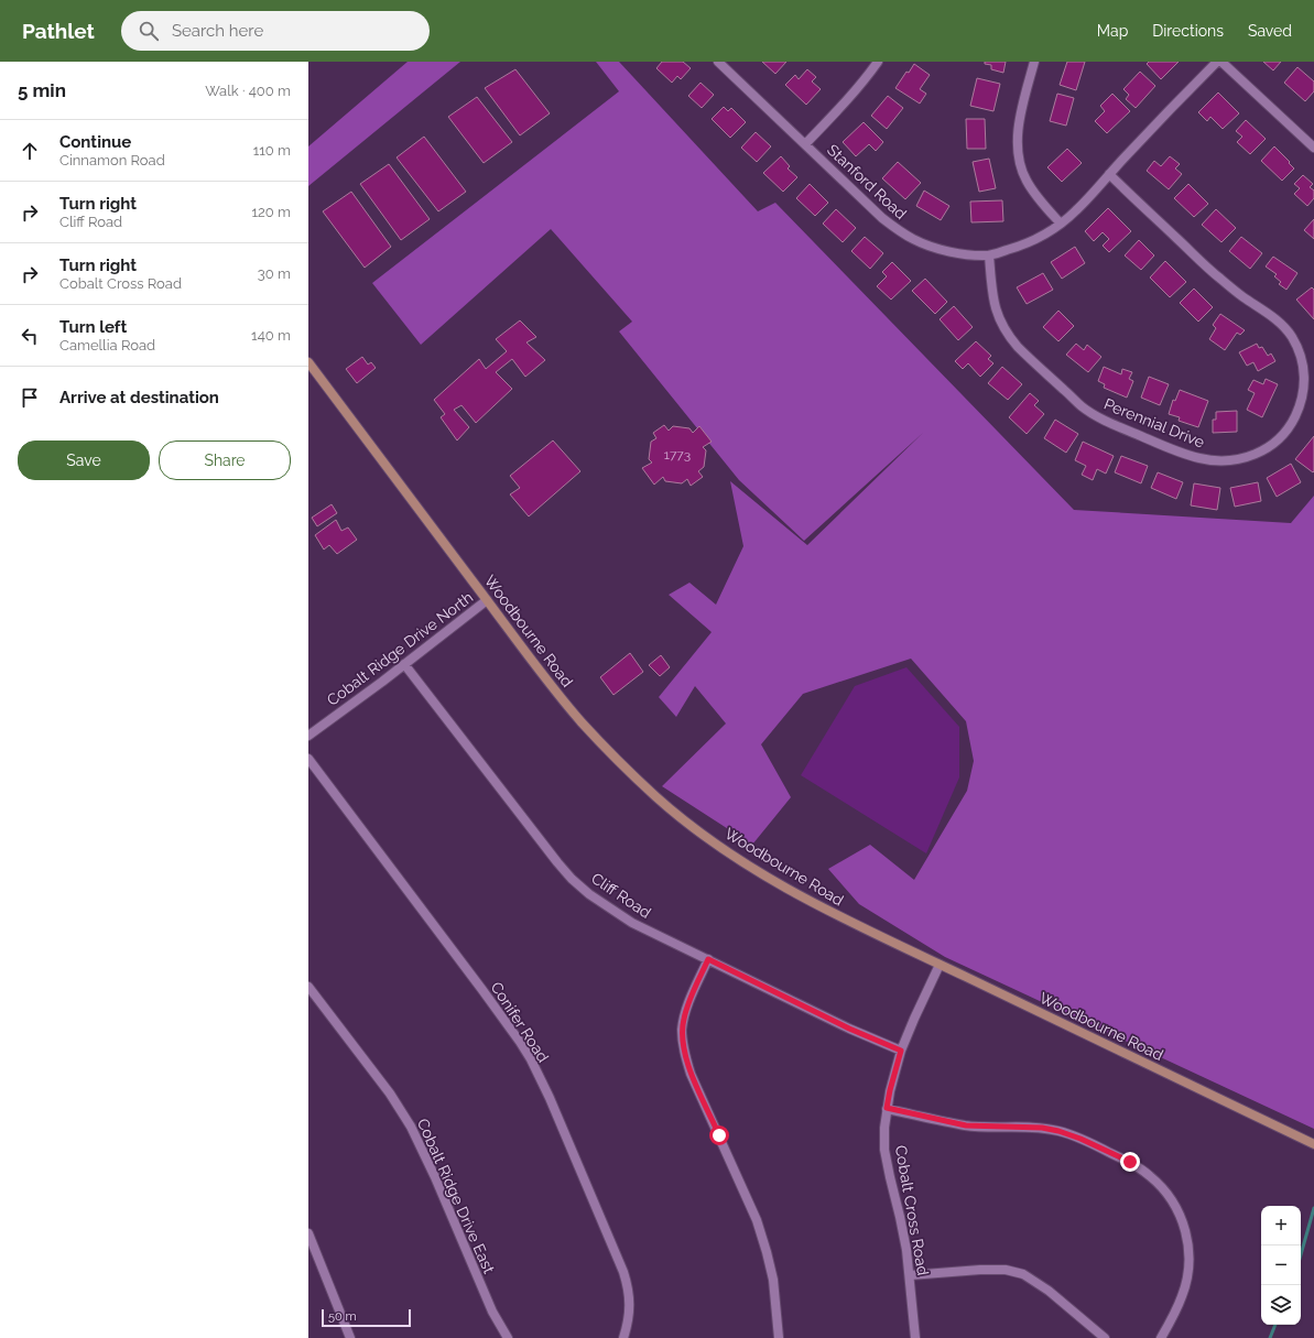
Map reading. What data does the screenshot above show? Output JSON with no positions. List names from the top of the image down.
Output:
{
  "streets": {
    "main road": ["Woodbourne Road"],
    "street": [
      "Stanford Road",
      "Perennial Drive",
      "Cobalt Ridge Drive North",
      "Cliff Road",
      "Conifer Road",
      "Cobalt Ridge Drive East",
      "Cobalt Cross Road"
    ]
  },
  "crossings": [
    ["Stanford Road", "Perennial Drive"],
    ["Woodbourne Road", "Cobalt Ridge Drive North"],
    ["Woodbourne Road", "Cobalt Cross Road"],
    ["Cobalt Ridge Drive North", "Cliff Road"],
    ["Cliff Road", "Cobalt Cross Road"]
  ],
  "house_numbers": ["1773"],
  "scale_bar": "50 m",
  "page": {
    "header": "Pathlet",
    "search": "Search here",
    "nav": ["Map", "Directions", "Saved"],
    "heading": ["5 min", "Walk · 400 m"],
    "list": [
      ["Continue", "Cinnamon Road", "110 m"],
      ["Turn right", "Cliff Road", "120 m"],
      ["Turn right", "Cobalt Cross Road", "30 m"],
      ["Turn left", "Camellia Road", "140 m"],
      "Arrive at destination"
    ],
    "buttons": ["Save", "Share"],
    "map_buttons": ["+", "−"],
    "scale": "50 m"
  }
}
